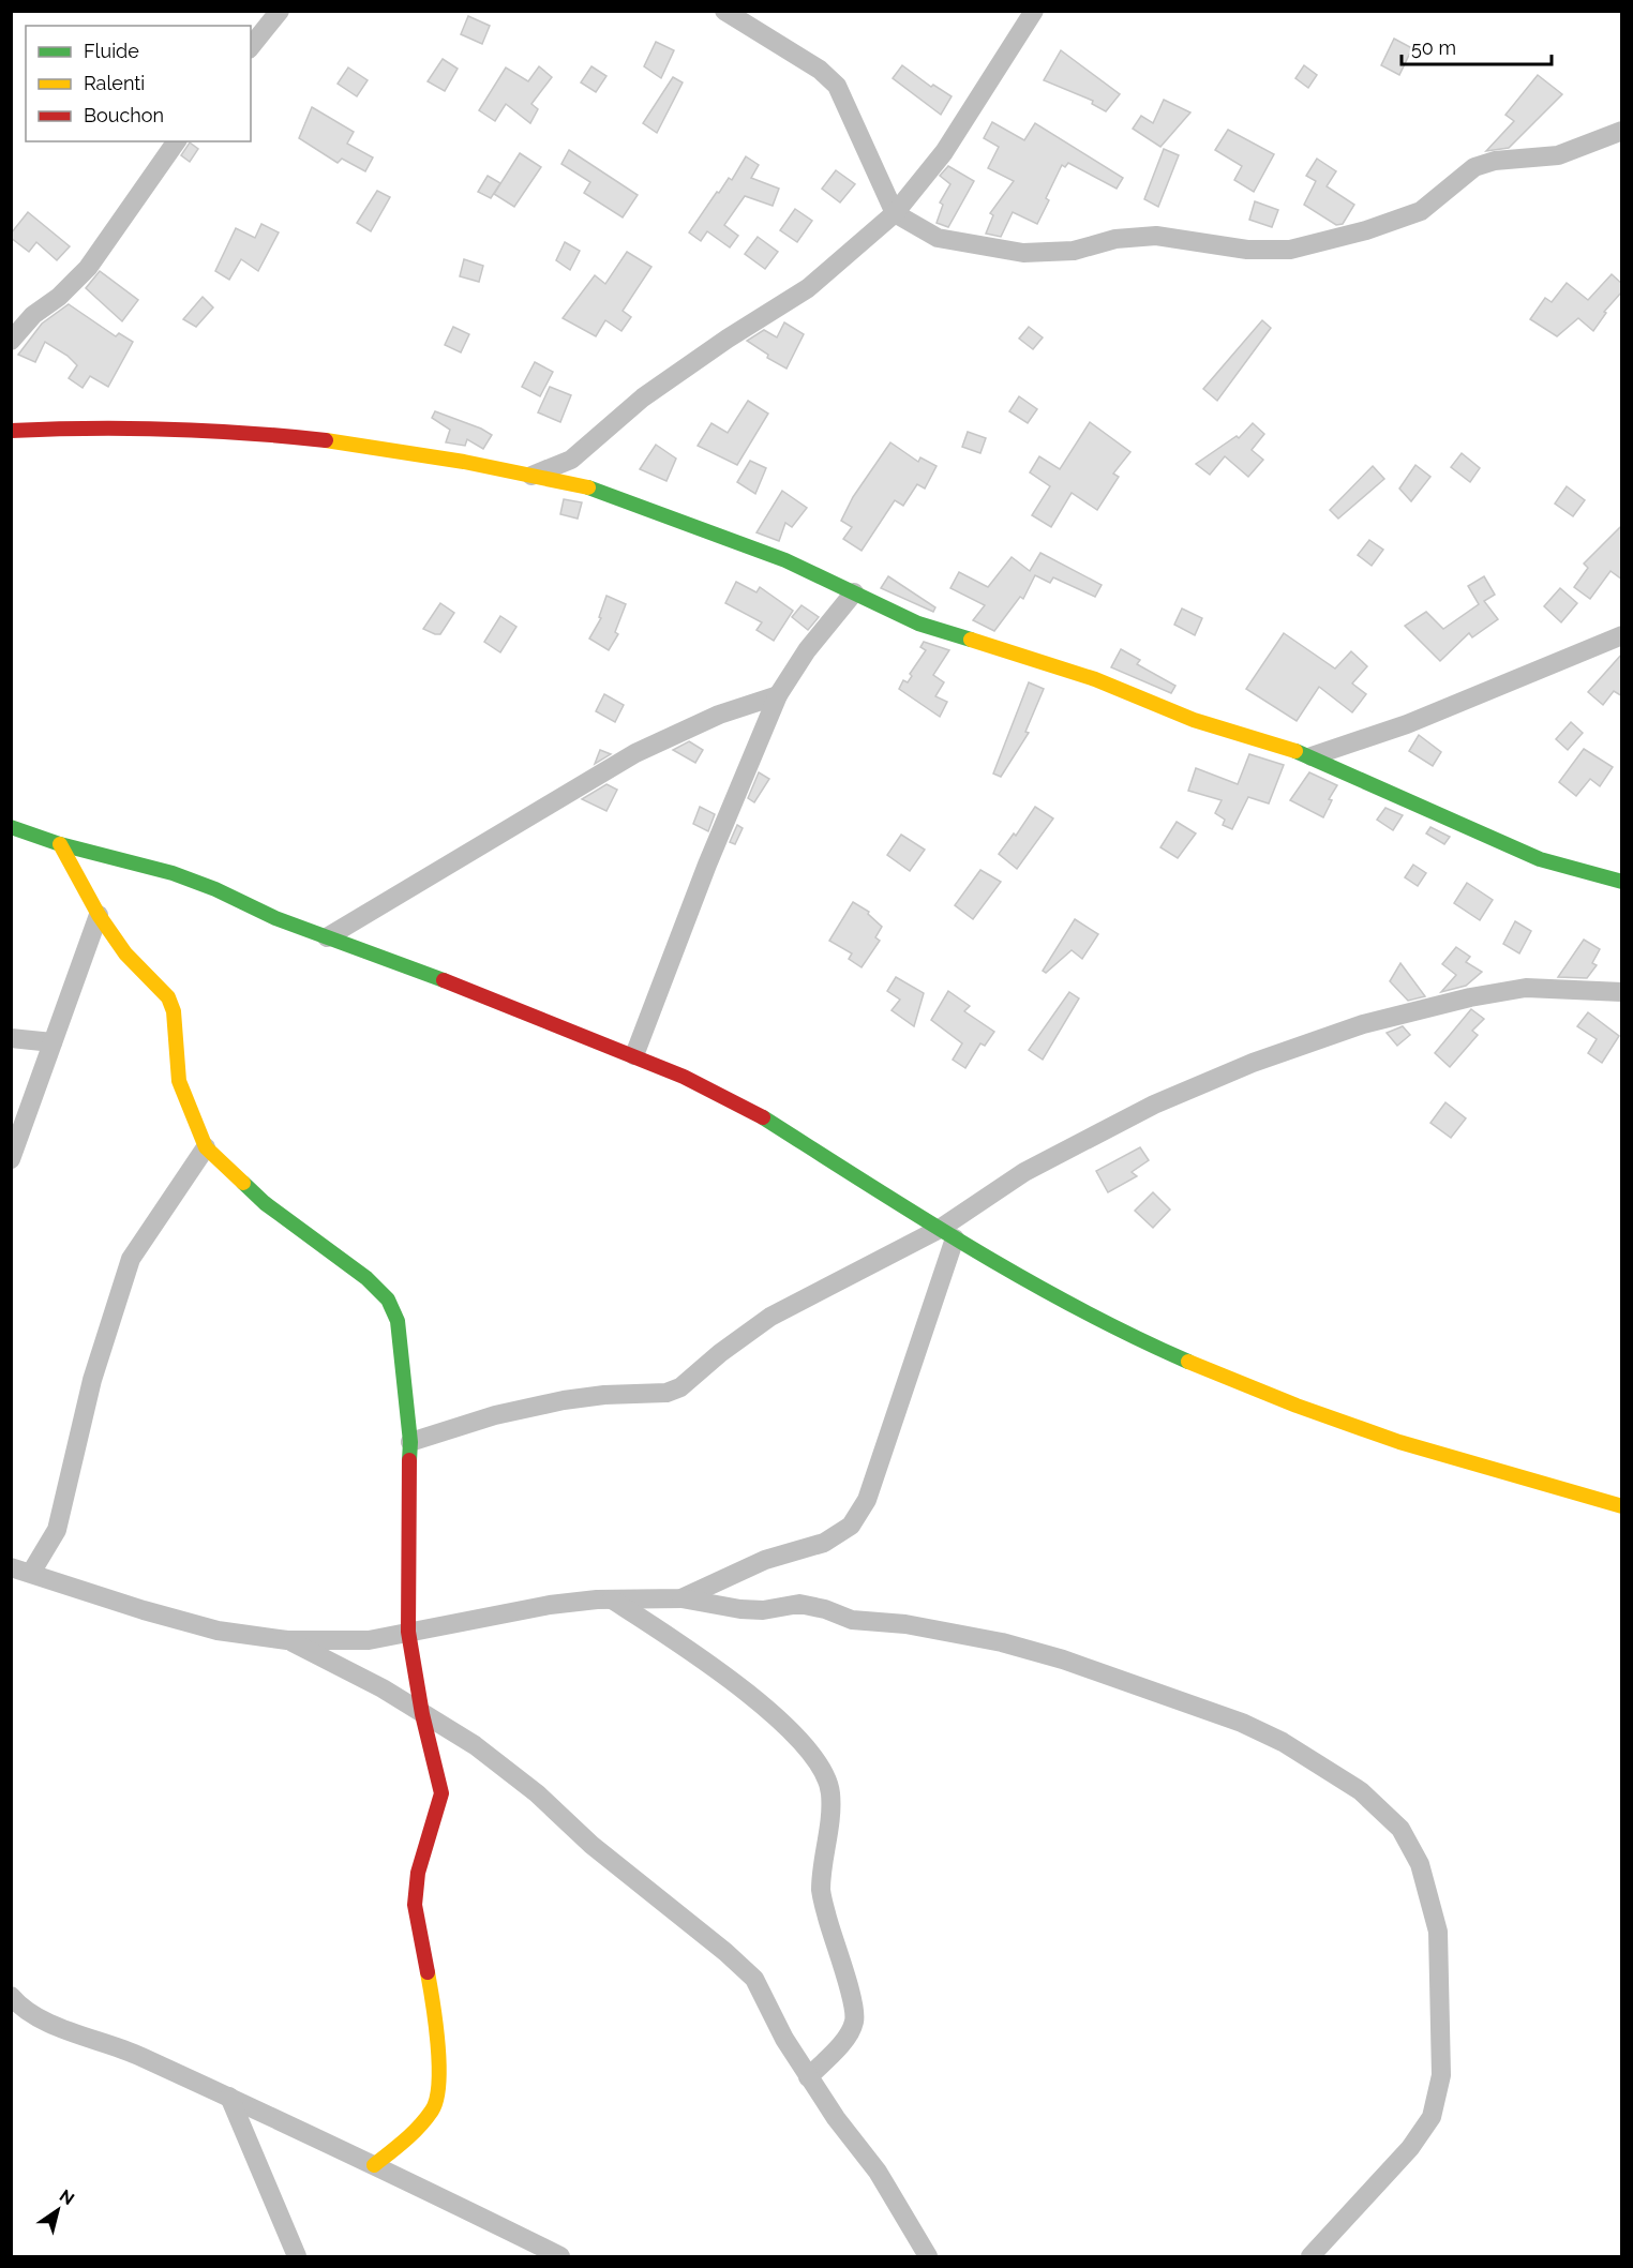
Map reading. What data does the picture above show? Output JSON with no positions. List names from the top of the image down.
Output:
{
  "legend": ["Fluide", "Ralenti", "Bouchon"],
  "scale_bar": "50 m",
  "north": "top right"
}
